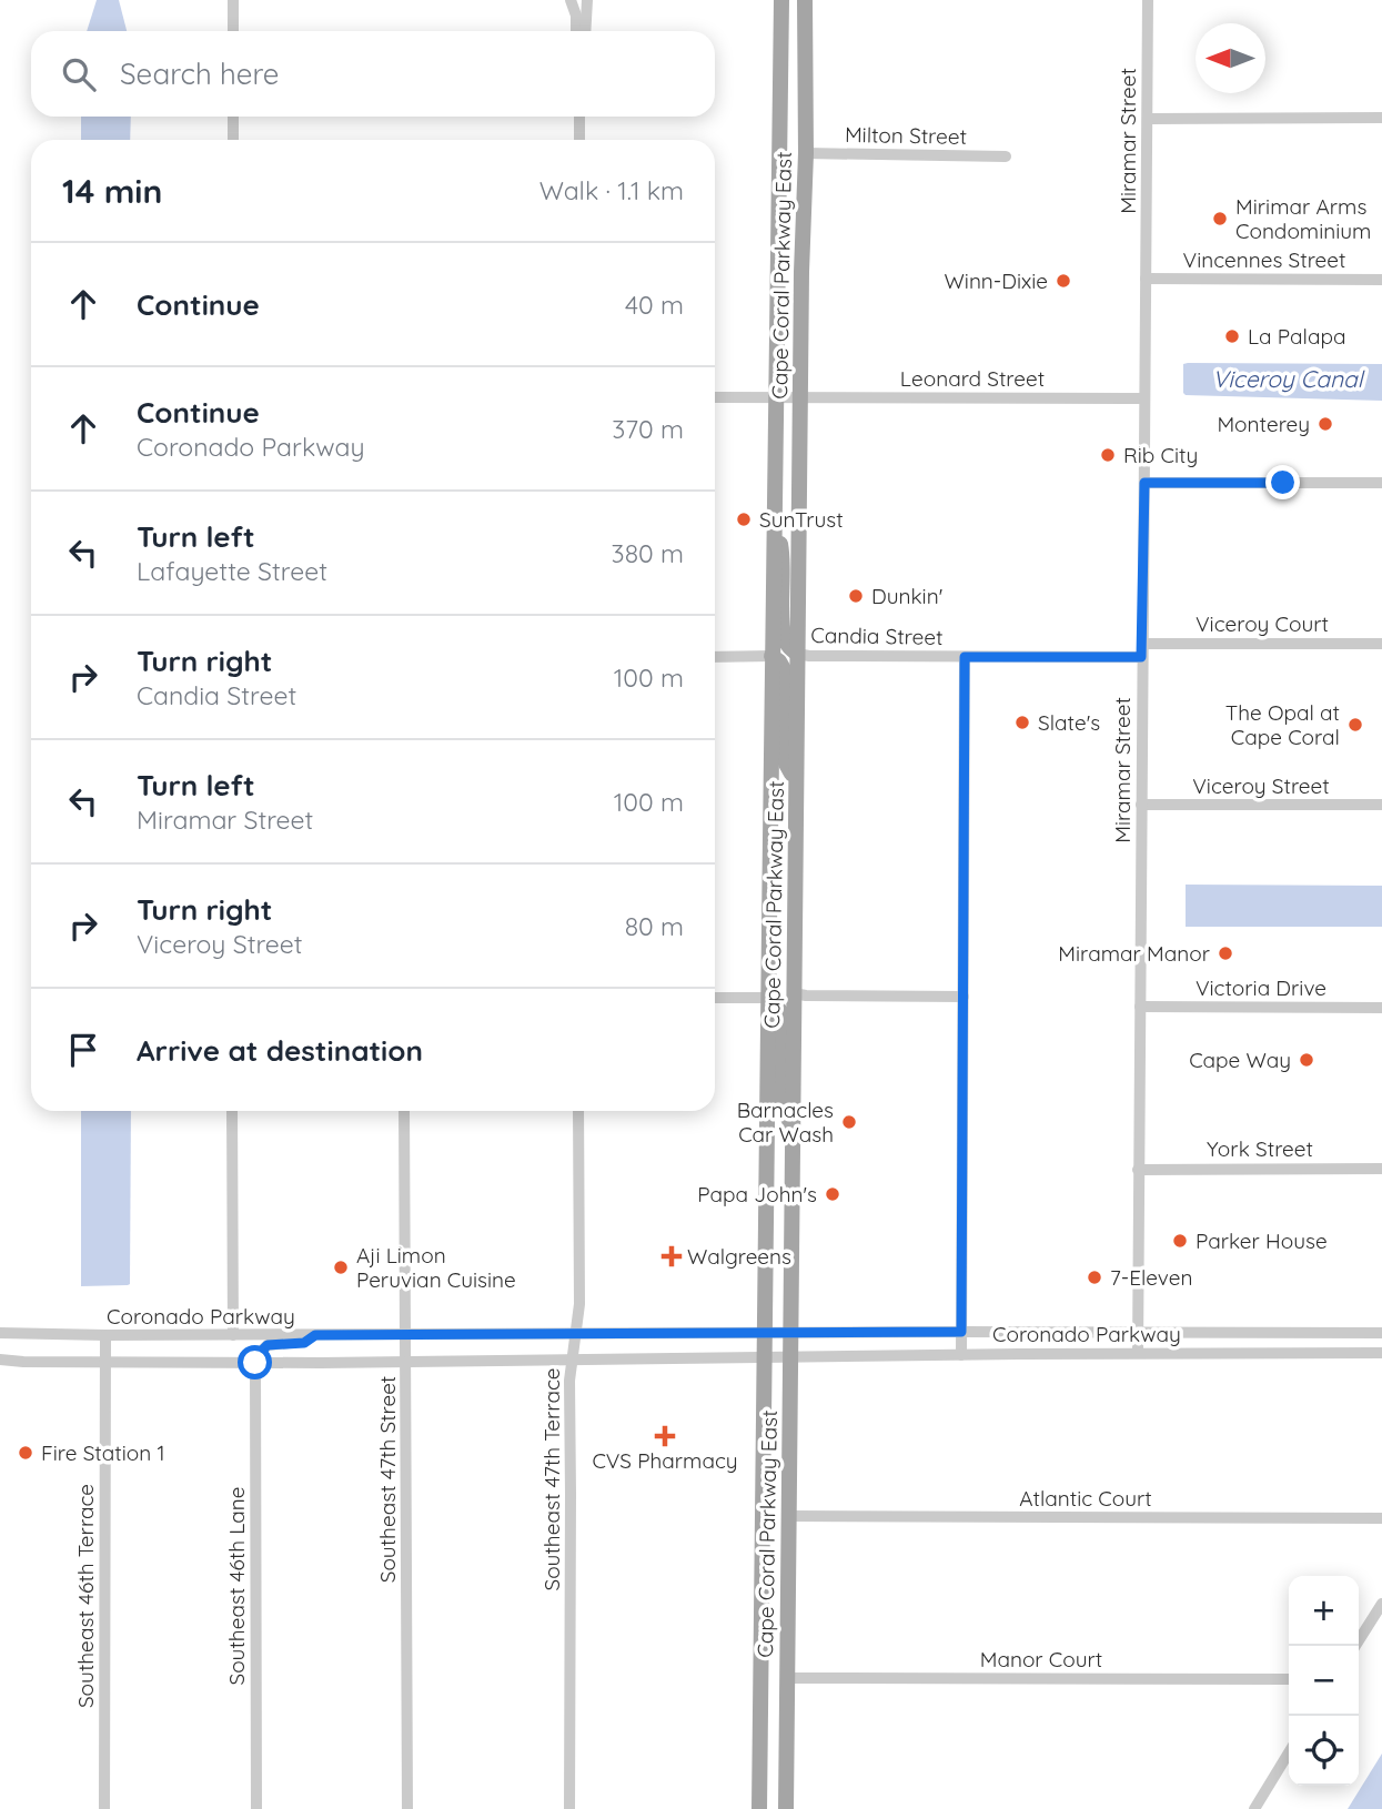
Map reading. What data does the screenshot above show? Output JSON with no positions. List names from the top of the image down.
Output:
{
  "streets": {
    "main road": ["Cape Coral Parkway East"],
    "street": [
      "Milton Street",
      "Miramar Street",
      "Vincennes Street",
      "Leonard Street",
      "Viceroy Court",
      "Candia Street",
      "Viceroy Street",
      "Victoria Drive",
      "York Street",
      "Coronado Parkway",
      "Southeast 47th Street",
      "Southeast 47th Terrace",
      "Atlantic Court",
      "Southeast 46th Lane",
      "Southeast 46th Terrace",
      "Manor Court"
    ]
  },
  "crossings": [
    ["Milton Street", "Cape Coral Parkway East"],
    ["Miramar Street", "Vincennes Street"],
    ["Miramar Street", "Leonard Street"],
    ["Miramar Street", "Viceroy Court"],
    ["Miramar Street", "Candia Street"],
    ["Miramar Street", "Viceroy Street"],
    ["Miramar Street", "Victoria Drive"],
    ["Miramar Street", "York Street"],
    ["Miramar Street", "Coronado Parkway"],
    ["Cape Coral Parkway East", "Leonard Street"],
    ["Cape Coral Parkway East", "Candia Street"],
    ["Cape Coral Parkway East", "Coronado Parkway"],
    ["Cape Coral Parkway East", "Atlantic Court"],
    ["Cape Coral Parkway East", "Manor Court"],
    ["Coronado Parkway", "Southeast 47th Street"],
    ["Coronado Parkway", "Southeast 47th Terrace"],
    ["Coronado Parkway", "Southeast 46th Lane"],
    ["Coronado Parkway", "Southeast 46th Terrace"]
  ],
  "water": ["Viceroy Canal"],
  "places": {
    "other": [
      "Mirimar Arms Condominium",
      "Winn-Dixie",
      "La Palapa",
      "Monterey",
      "Rib City",
      "SunTrust",
      "Dunkin'",
      "Slate's",
      "The Opal at Cape Coral",
      "Miramar Manor",
      "Cape Way",
      "Barnacles Car Wash",
      "Papa John's",
      "Parker House",
      "Aji Limon Peruvian Cuisine",
      "7-Eleven",
      "Fire Station 1"
    ],
    "health": ["Walgreens", "CVS Pharmacy"]
  },
  "north": "left",
  "page": {
    "search": "Search here",
    "heading": ["14 min", "Walk · 1.1 km"],
    "list": [
      ["Continue", "40 m"],
      ["Continue", "Coronado Parkway", "370 m"],
      ["Turn left", "Lafayette Street", "380 m"],
      ["Turn right", "Candia Street", "100 m"],
      ["Turn left", "Miramar Street", "100 m"],
      ["Turn right", "Viceroy Street", "80 m"],
      "Arrive at destination"
    ],
    "map_buttons": ["+", "−"]
  }
}
